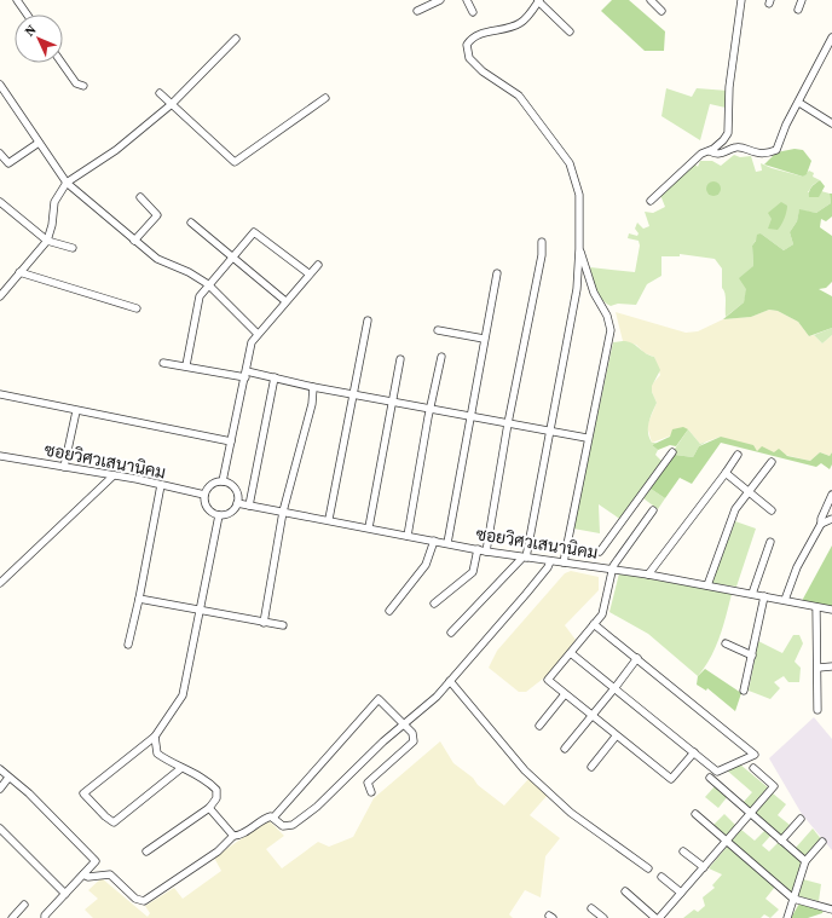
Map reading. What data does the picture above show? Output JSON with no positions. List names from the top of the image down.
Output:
{
  "streets": {
    "street": ["ซอยวิศวเสนานิคม"]
  },
  "north": "top left"
}
